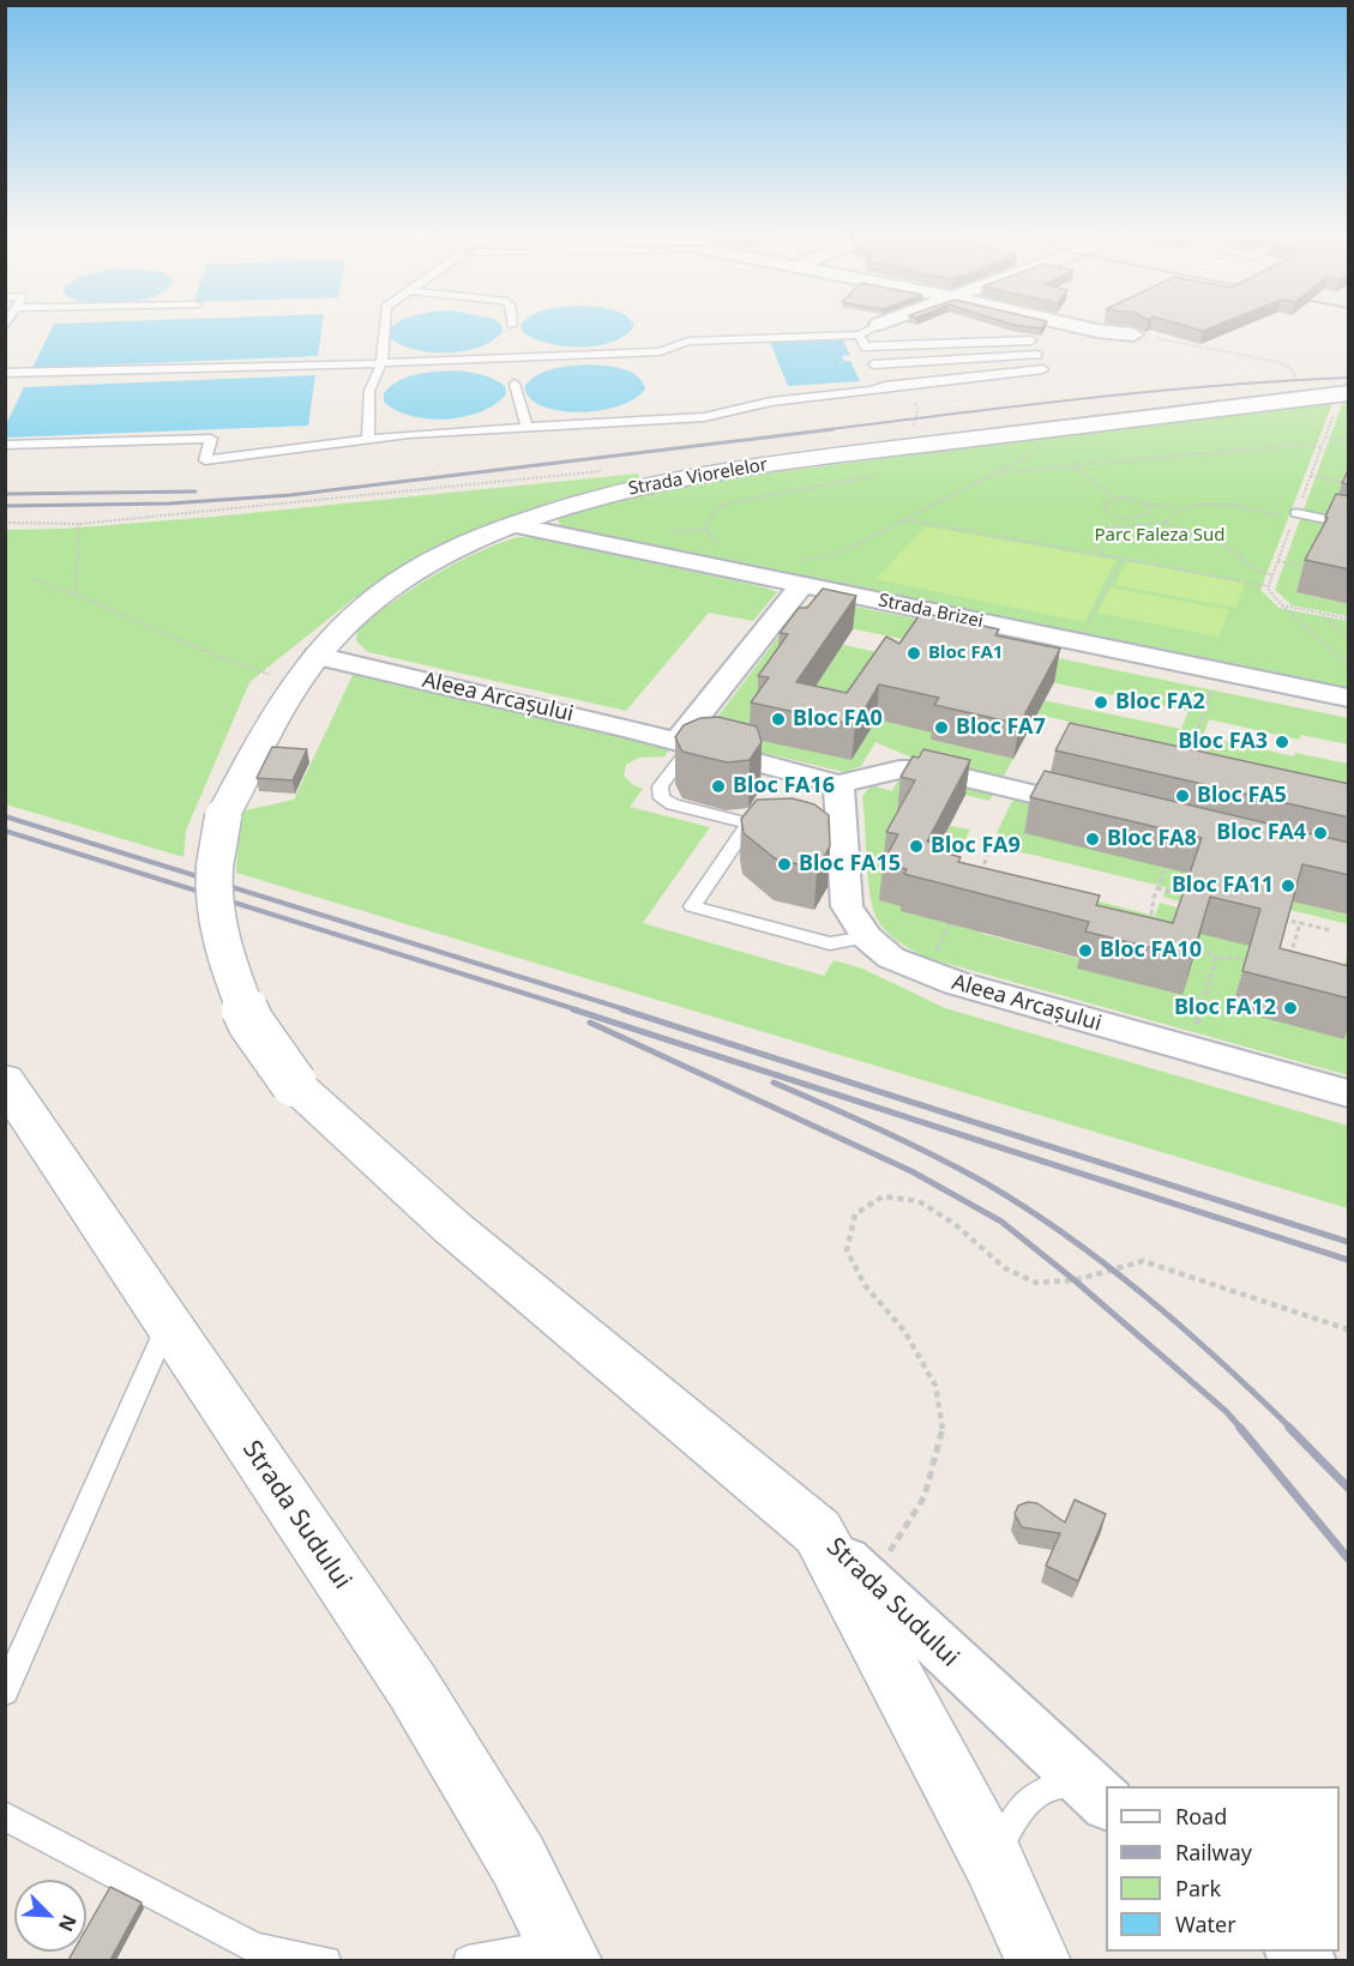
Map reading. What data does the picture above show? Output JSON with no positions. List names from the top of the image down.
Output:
{
  "streets": {
    "street": [
      "Strada Viorelelor",
      "Strada Brizei",
      "Aleea Arcașului",
      "Strada Sudului"
    ]
  },
  "crossings": [
    ["Strada Viorelelor", "Strada Brizei"],
    ["Strada Viorelelor", "Aleea Arcașului"],
    ["Strada Viorelelor", "Strada Sudului"]
  ],
  "parks": ["Parc Faleza Sud"],
  "places": [
    "Bloc FA1",
    "Bloc FA2",
    "Bloc FA0",
    "Bloc FA7",
    "Bloc FA3",
    "Bloc FA16",
    "Bloc FA5",
    "Bloc FA4",
    "Bloc FA8",
    "Bloc FA9",
    "Bloc FA15",
    "Bloc FA11",
    "Bloc FA10",
    "Bloc FA12"
  ],
  "legend": [
    "Road",
    "Railway",
    "Park",
    "Water"
  ],
  "north": "bottom right"
}
